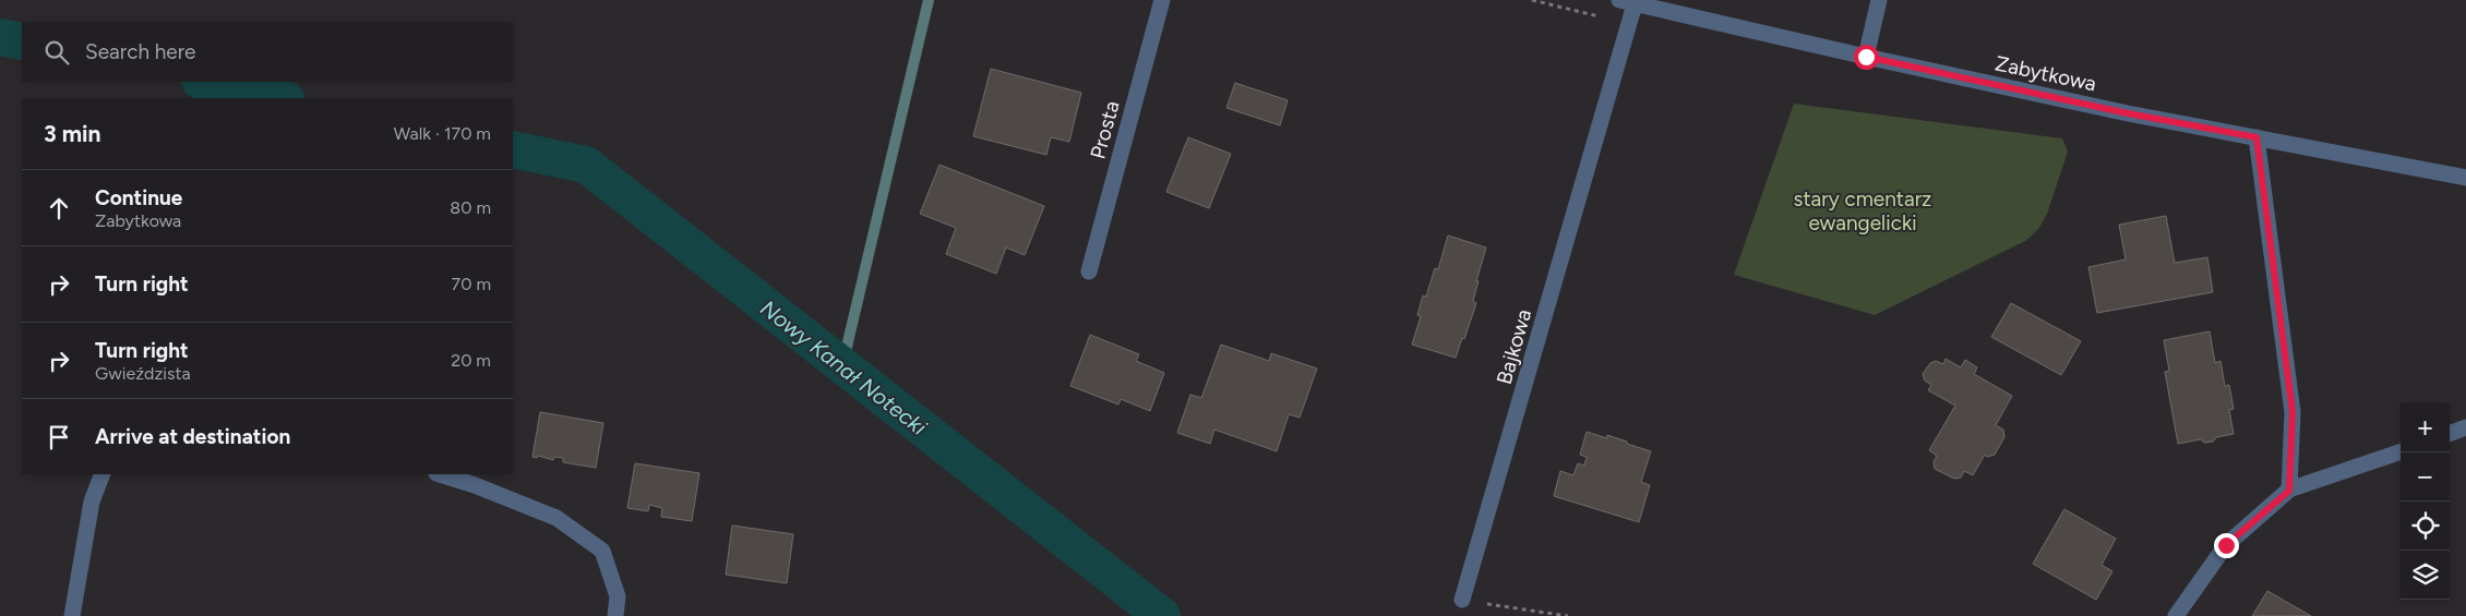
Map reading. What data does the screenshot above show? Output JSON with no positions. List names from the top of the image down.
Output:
{
  "streets": {
    "street": ["Zabytkowa", "Prosta", "Bajkowa"]
  },
  "crossings": [
    ["Zabytkowa", "Bajkowa"]
  ],
  "water": ["Nowy Kanał Notecki"],
  "parks": ["stary cmentarz ewangelicki"],
  "page": {
    "search": "Search here",
    "heading": ["3 min", "Walk · 170 m"],
    "list": [
      ["Continue", "Zabytkowa", "80 m"],
      ["Turn right", "70 m"],
      ["Turn right", "Gwieździsta", "20 m"],
      "Arrive at destination"
    ],
    "map_buttons": ["+", "−"]
  }
}
